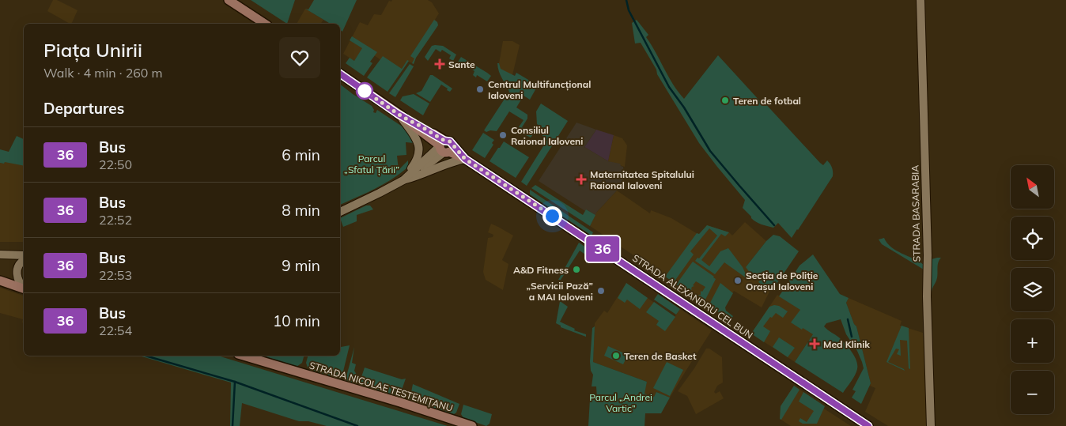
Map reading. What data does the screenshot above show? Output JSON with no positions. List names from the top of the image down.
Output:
{
  "streets": {
    "main road": ["STRADA ALEXANDRU CEL BUN", "STRADA NICOLAE TESTEMIȚANU"],
    "street": ["STRADA BASARABIA"]
  },
  "parks": ["Parcul „Sfatul Țării”", "Parcul „Andrei Vartic”"],
  "places": {
    "health": ["Sante", "Maternitatea Spitalului Raional Ialoveni", "Med Klinik"],
    "other": [
      "Centrul Multifuncțional Ialoveni",
      "Teren de fotbal",
      "Consiliul Raional Ialoveni",
      "A&D Fitness",
      "Secția de Poliție Orașul Ialoveni",
      "„Servicii Pază” a MAI Ialoveni",
      "Teren de Basket"
    ]
  },
  "lines": ["bus line 36"],
  "north": "top left",
  "page": {
    "on_map": "36",
    "heading": [
      ["Piața Unirii", "Walk · 4 min · 260 m"],
      "Departures"
    ],
    "list": [
      {
        "mark": "36",
        "name": "Bus",
        "note": "22:50",
        "value": "6 min"
      },
      {
        "mark": "36",
        "name": "Bus",
        "note": "22:52",
        "value": "8 min"
      },
      {
        "mark": "36",
        "name": "Bus",
        "note": "22:53",
        "value": "9 min"
      },
      {
        "mark": "36",
        "name": "Bus",
        "note": "22:54",
        "value": "10 min"
      }
    ],
    "map_buttons": ["+", "−"]
  }
}
